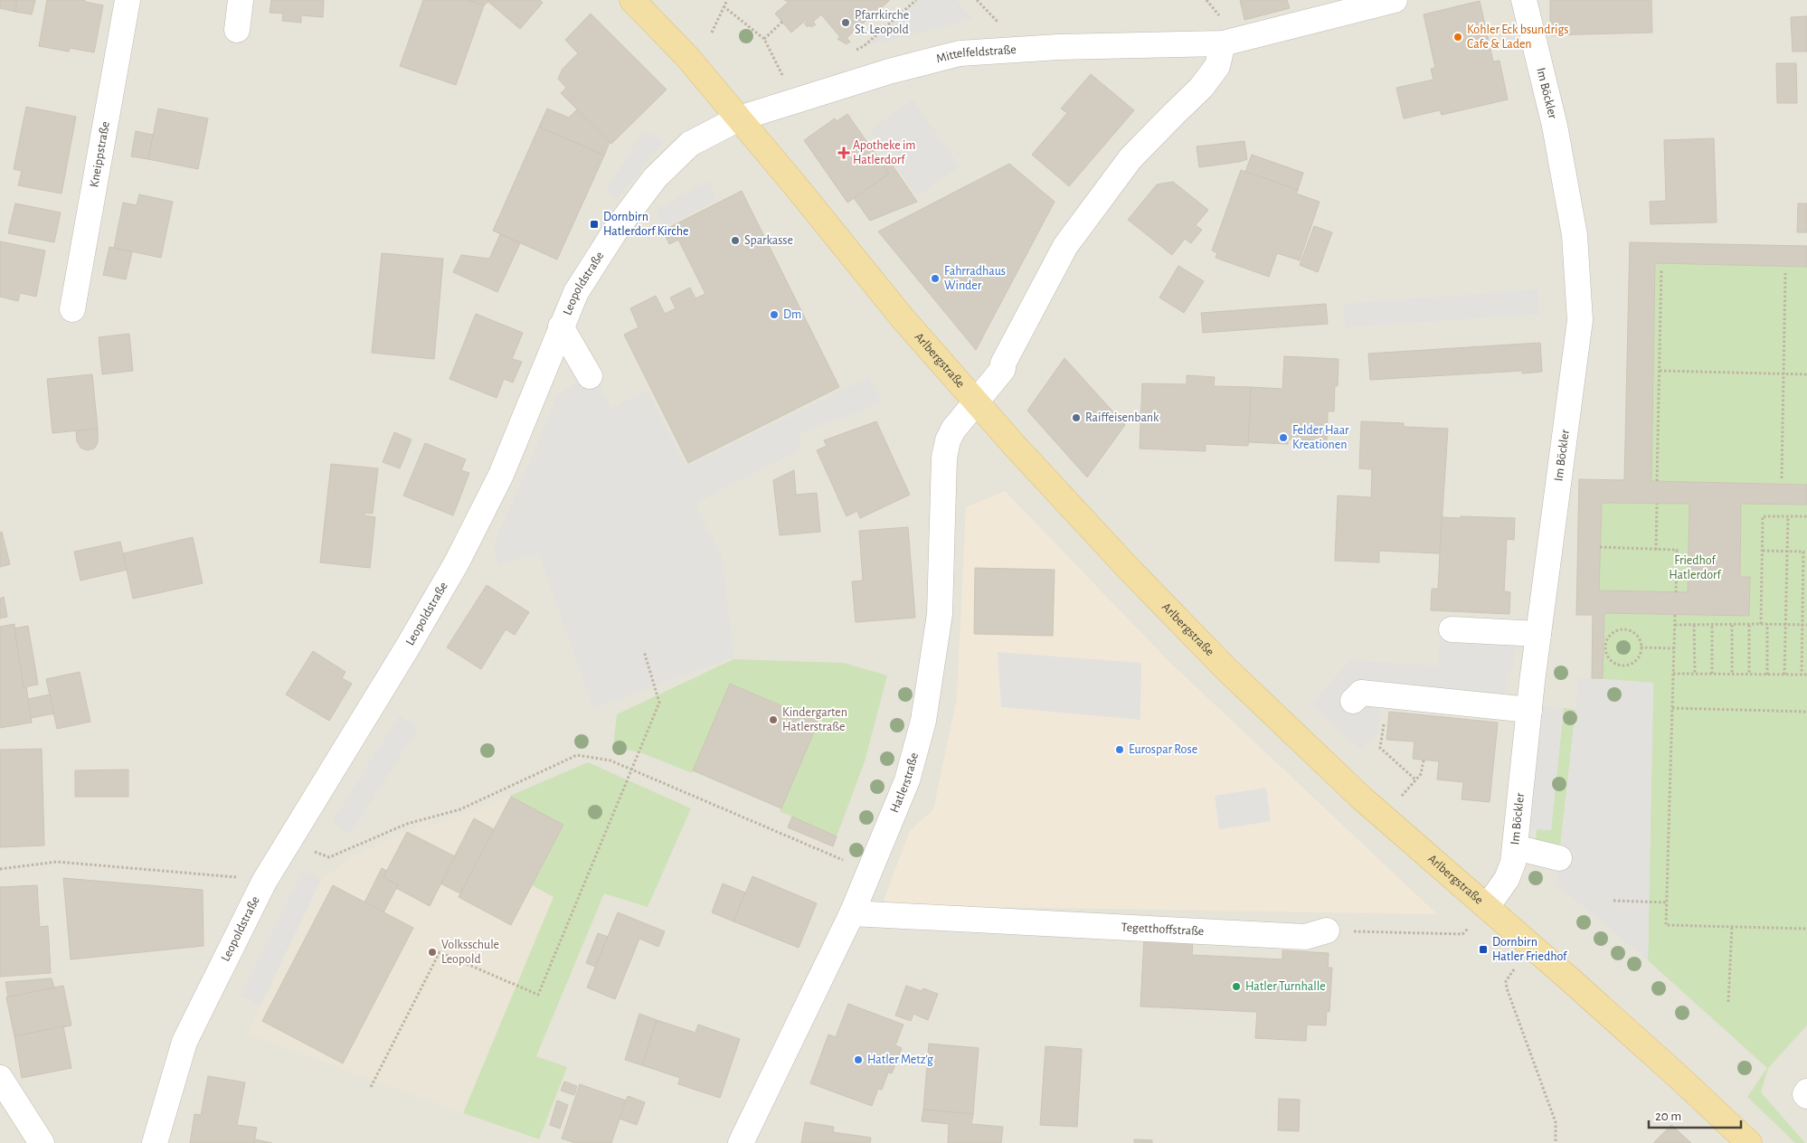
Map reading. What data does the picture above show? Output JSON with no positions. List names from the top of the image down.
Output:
{
  "streets": {
    "main road": ["Arlbergstraße"],
    "street": [
      "Mittelfeldstraße",
      "Im Böckler",
      "Kneippstraße",
      "Leopoldstraße",
      "Hatlerstraße",
      "Tegetthoffstraße"
    ]
  },
  "crossings": [
    ["Mittelfeldstraße", "Leopoldstraße"],
    ["Mittelfeldstraße", "Arlbergstraße"],
    ["Im Böckler", "Arlbergstraße"],
    ["Leopoldstraße", "Arlbergstraße"],
    ["Arlbergstraße", "Hatlerstraße"],
    ["Hatlerstraße", "Tegetthoffstraße"]
  ],
  "parks": ["Friedhof Hatlerdorf"],
  "places": {
    "other": [
      "Pfarrkirche St. Leopold",
      "Kohler Eck bsundrigs Cafe & Laden",
      "Sparkasse",
      "Fahrradhaus Winder",
      "Dm",
      "Raiffeisenbank",
      "Felder Haar Kreationen",
      "Kindergarten Hatlerstraße",
      "Eurospar Rose",
      "Volksschule Leopold",
      "Hatler Turnhalle",
      "Hatler Metz'g"
    ],
    "health": ["Apotheke im Hatlerdorf"],
    "transit": ["Dornbirn Hatlerdorf Kirche", "Dornbirn Hatler Friedhof"]
  },
  "scale_bar": "20 m"
}
